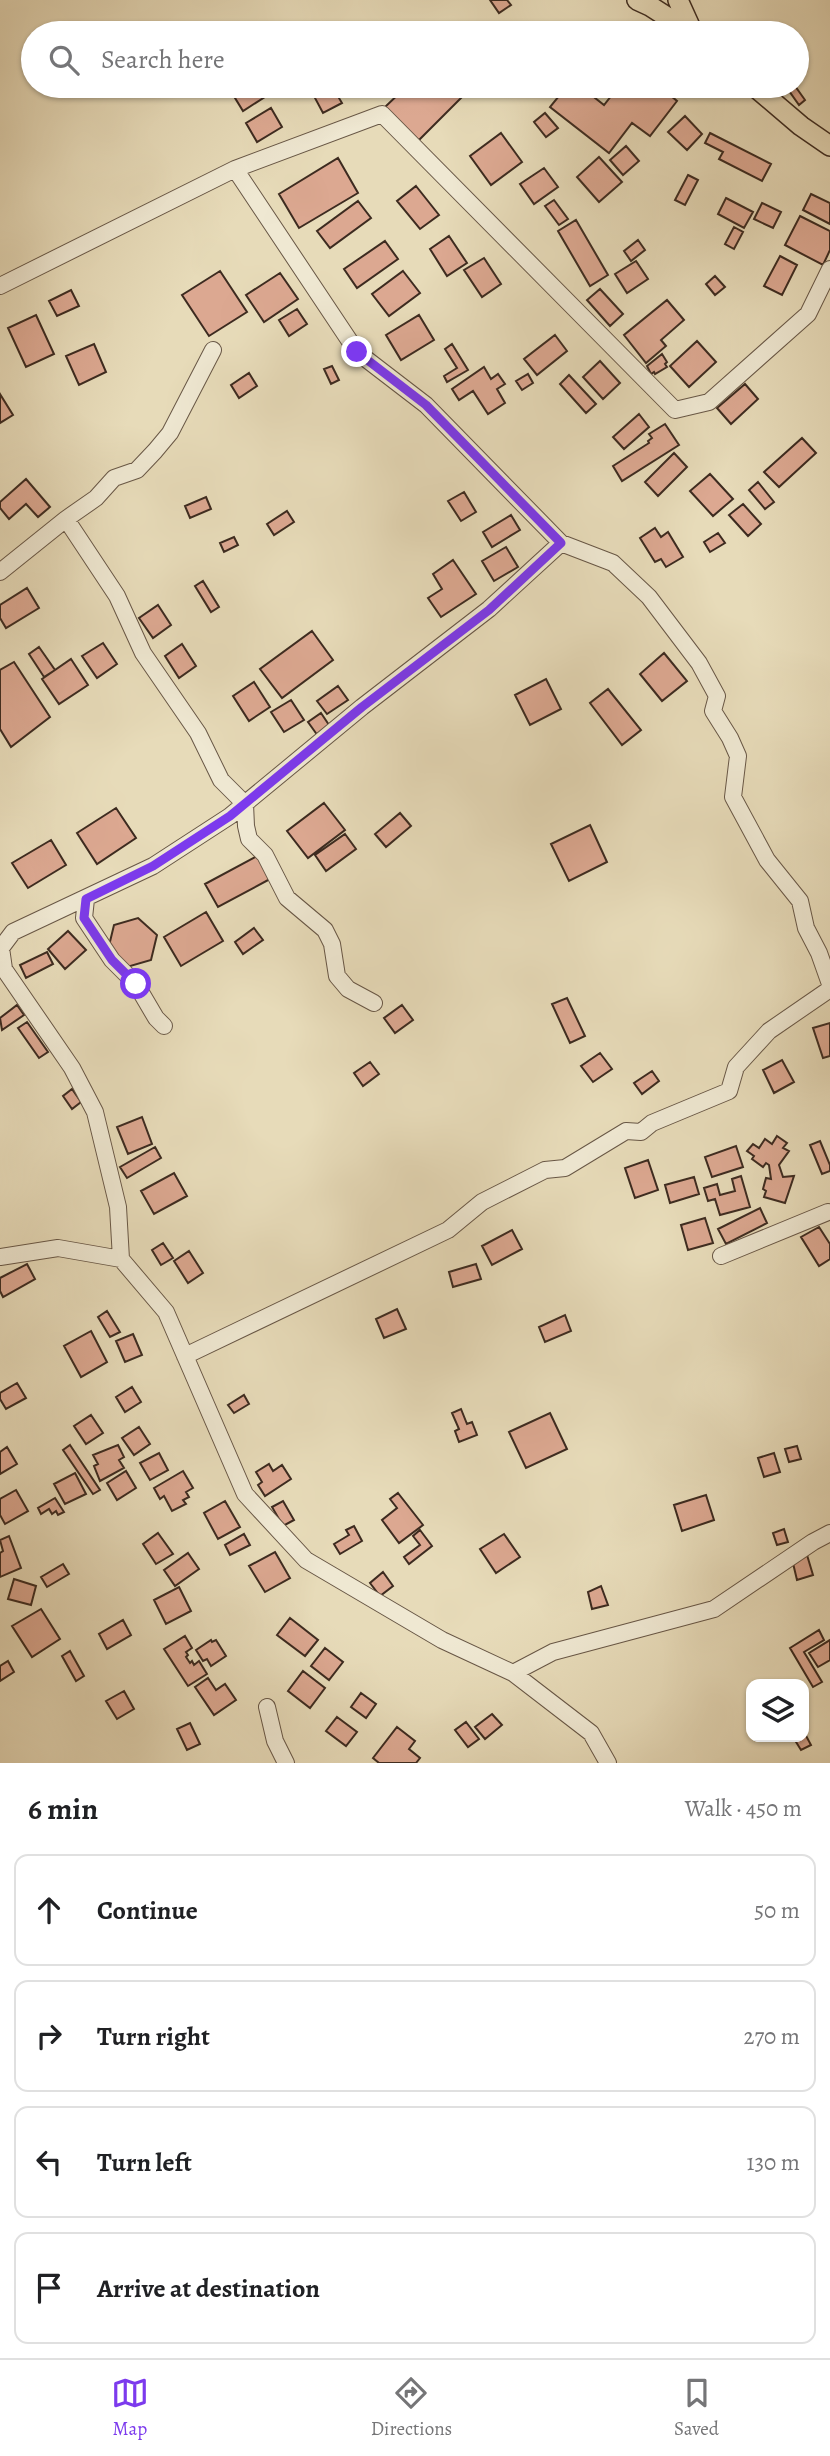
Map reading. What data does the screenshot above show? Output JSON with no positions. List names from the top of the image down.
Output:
{
  "page": {
    "search": "Search here",
    "heading": ["6 min", "Walk · 450 m"],
    "list": [
      ["Continue", "50 m"],
      ["Turn right", "270 m"],
      ["Turn left", "130 m"],
      "Arrive at destination"
    ],
    "nav": ["Map", "Directions", "Saved"]
  }
}
